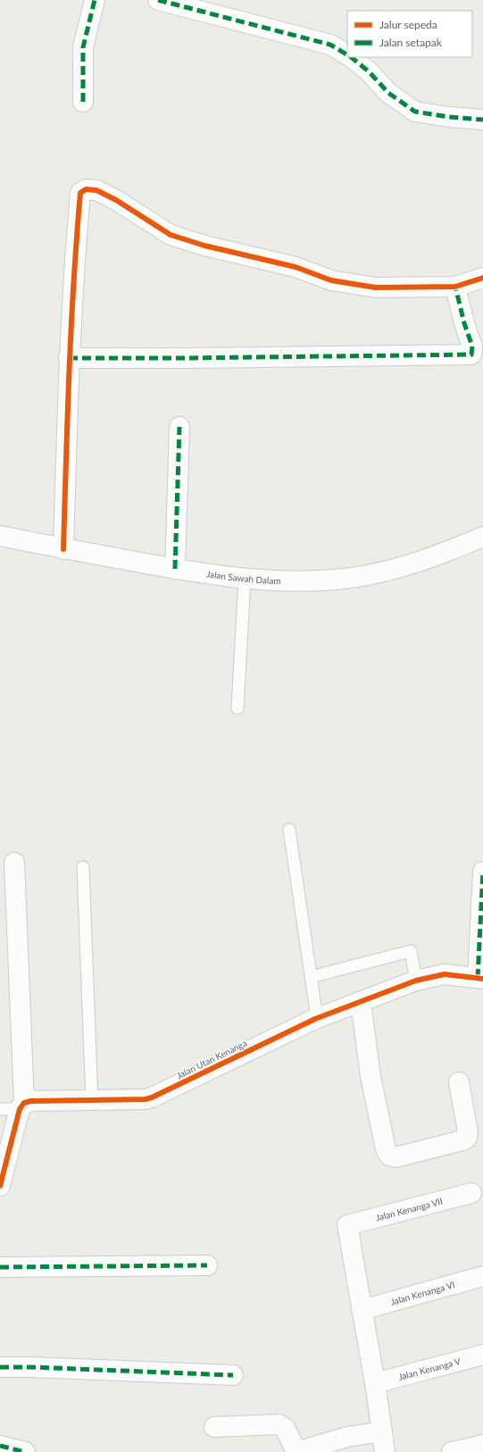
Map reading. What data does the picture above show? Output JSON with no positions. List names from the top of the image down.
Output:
{
  "streets": {
    "street": [
      "Jalan Sawah Dalam",
      "Jalan Utan Kenanga",
      "Jalan Kenanga VII",
      "Jalan Kenanga VI",
      "Jalan Kenanga V"
    ]
  },
  "crossings": [
    ["Jalan Kenanga VII", "Jalan Kenanga VI"]
  ],
  "legend": ["Jalur sepeda", "Jalan setapak"]
}
